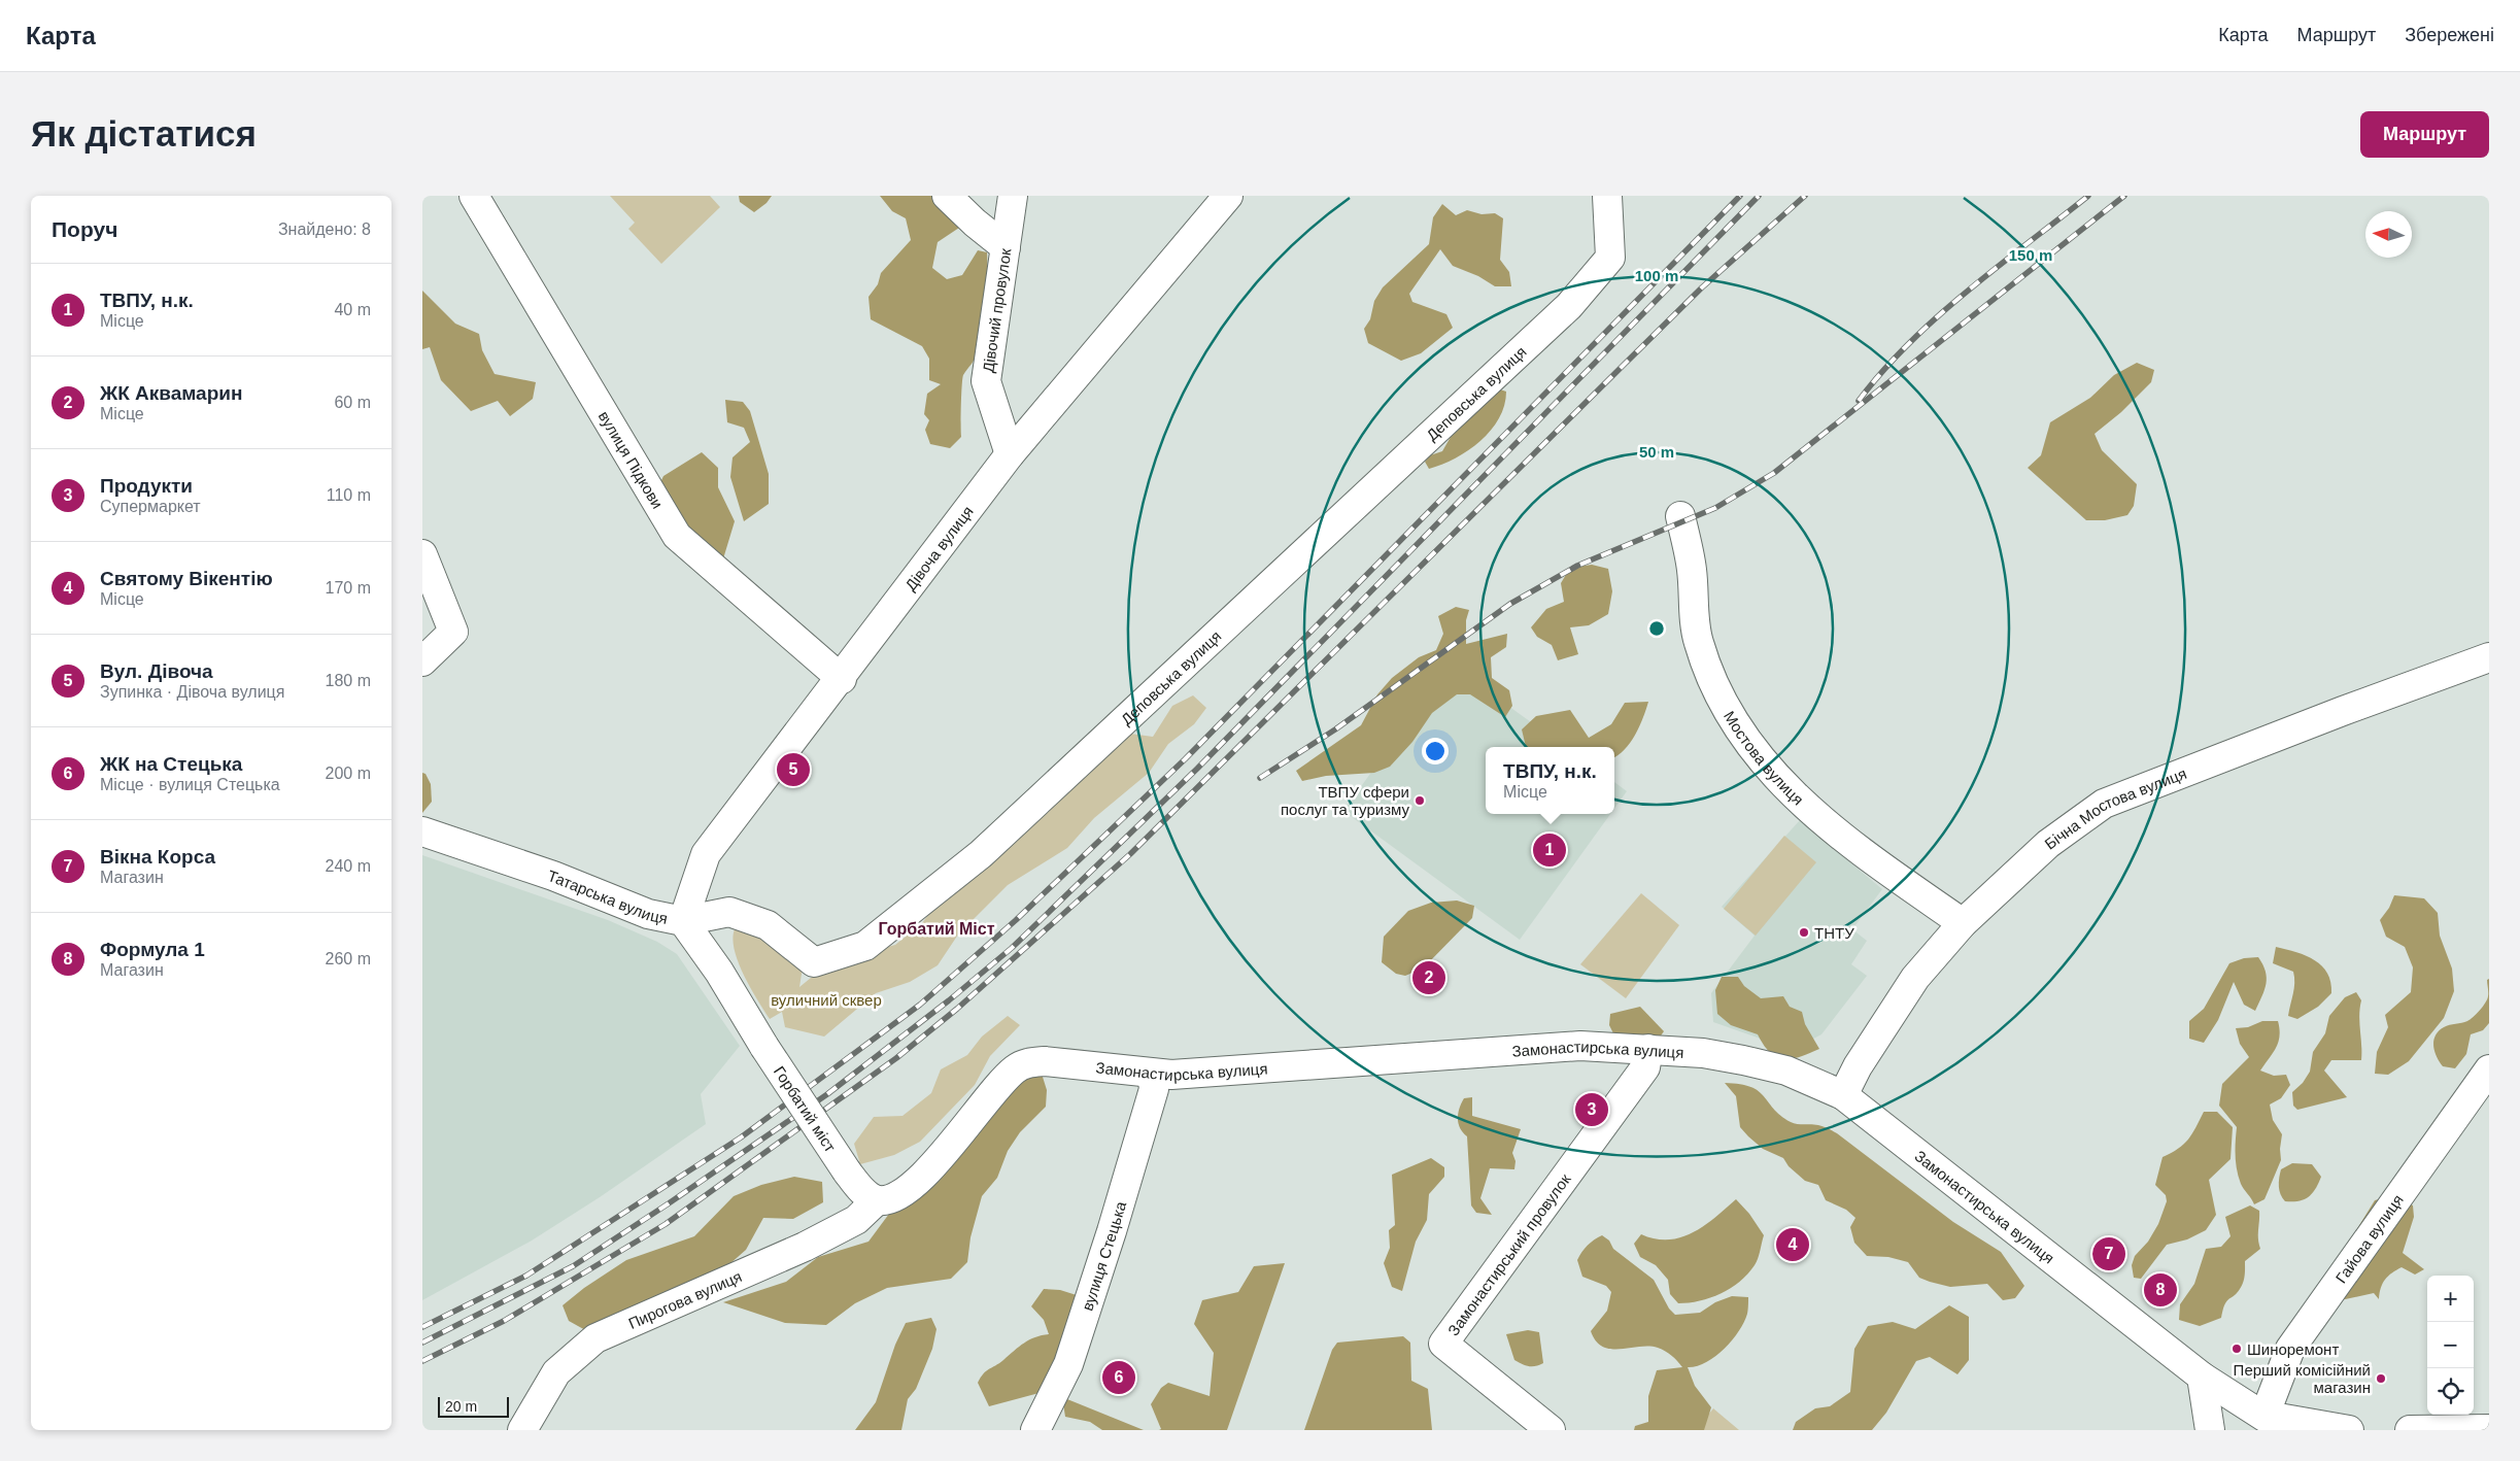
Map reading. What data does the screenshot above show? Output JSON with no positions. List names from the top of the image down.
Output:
{
  "streets": {
    "street": [
      "Дівочий провулок",
      "Деповська вулиця",
      "вулиця Підкови",
      "Дівоча вулиця",
      "Мостова вулиця",
      "Бічна Мостова вулиця",
      "Татарська вулиця",
      "Замонастирська вулиця",
      "Горбатий міст",
      "Гайова вулиця",
      "Замонастирський провулок",
      "вулиця Стецька",
      "Пирогова вулиця"
    ]
  },
  "crossings": [
    ["Дівочий провулок", "Дівоча вулиця"],
    ["Деповська вулиця", "Дівоча вулиця"],
    ["Деповська вулиця", "Татарська вулиця"],
    ["вулиця Підкови", "Дівоча вулиця"],
    ["Дівоча вулиця", "Татарська вулиця"],
    ["Мостова вулиця", "Бічна Мостова вулиця"],
    ["Бічна Мостова вулиця", "Замонастирська вулиця"],
    ["Татарська вулиця", "Горбатий міст"],
    ["Замонастирська вулиця", "Горбатий міст"],
    ["Замонастирська вулиця", "Гайова вулиця"],
    ["Замонастирська вулиця", "Замонастирський провулок"],
    ["Замонастирська вулиця", "вулиця Стецька"],
    ["Замонастирська вулиця", "Пирогова вулиця"],
    ["Горбатий міст", "Пирогова вулиця"]
  ],
  "districts": ["Горбатий Міст"],
  "parks": ["вуличний сквер"],
  "places": [
    "ТВПУ сфери послуг та туризму",
    "ТНТУ",
    "Шиноремонт",
    "Перший комісійний магазин"
  ],
  "scale_bar": "20 m",
  "north": "left",
  "page": {
    "header": "Карта",
    "nav": ["Карта", "Маршрут", "Збережені"],
    "buttons": "Маршрут",
    "title": "Як дістатися",
    "heading": ["Поруч", "Знайдено: 8"],
    "list": [
      {
        "mark": "1",
        "name": "ТВПУ, н.к.",
        "note": "Місце",
        "value": "40 m"
      },
      {
        "mark": "2",
        "name": "ЖК Аквамарин",
        "note": "Місце",
        "value": "60 m"
      },
      {
        "mark": "3",
        "name": "Продукти",
        "note": "Супермаркет",
        "value": "110 m"
      },
      {
        "mark": "4",
        "name": "Святому Вікентію",
        "note": "Місце",
        "value": "170 m"
      },
      {
        "mark": "5",
        "name": "Вул. Дівоча",
        "note": "Зупинка · Дівоча вулиця",
        "value": "180 m"
      },
      {
        "mark": "6",
        "name": "ЖК на Стецька",
        "note": "Місце · вулиця Стецька",
        "value": "200 m"
      },
      {
        "mark": "7",
        "name": "Вікна Корса",
        "note": "Магазин",
        "value": "240 m"
      },
      {
        "mark": "8",
        "name": "Формула 1",
        "note": "Магазин",
        "value": "260 m"
      }
    ],
    "popup": ["ТВПУ, н.к.", "Місце"],
    "pins": [
      "5",
      "1",
      "2",
      "3",
      "4",
      "7",
      "8",
      "6"
    ],
    "map_buttons": ["+", "−"],
    "scale": "20 m"
  },
  "rings": ["150 m", "100 m", "50 m"]
}
